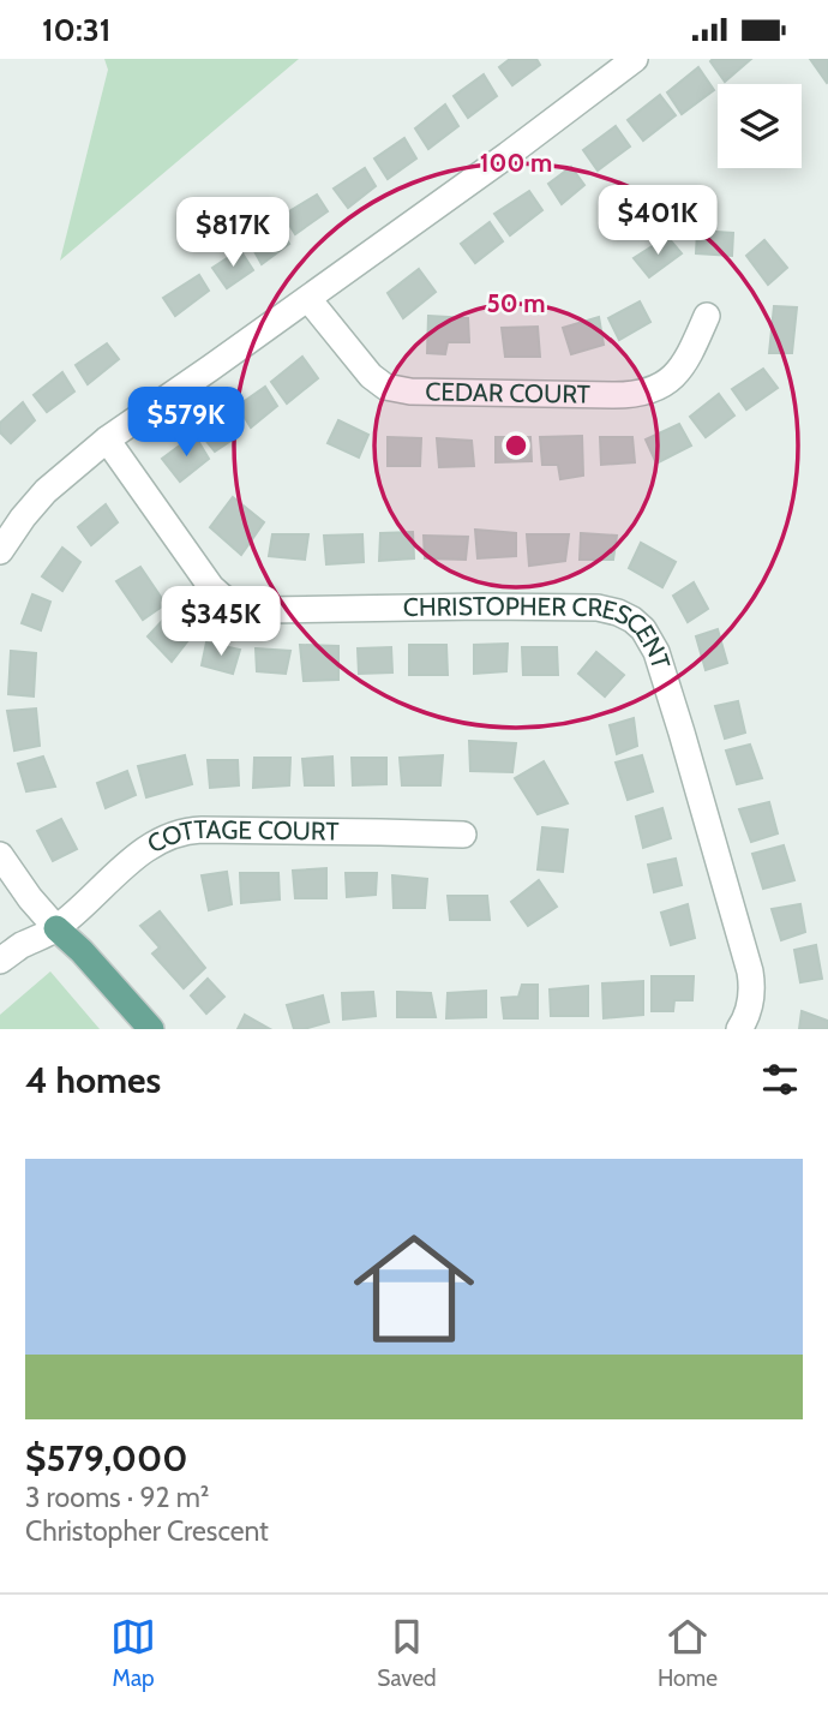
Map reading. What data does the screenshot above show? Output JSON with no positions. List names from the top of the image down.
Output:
{
  "streets": {
    "street": ["CEDAR COURT", "CHRISTOPHER CRESCENT", "COTTAGE COURT"]
  },
  "page": {
    "status": "10:31",
    "price": [
      "$401K",
      "$817K",
      "$579K",
      "$345K"
    ],
    "heading": "4 homes",
    "list": [
      {
        "name": "$579,000",
        "note": "3 rooms · 92 m² · Christopher Crescent"
      }
    ],
    "tabs": ["Map", "Saved", "Home"]
  },
  "rings": ["100 m", "50 m"]
}
